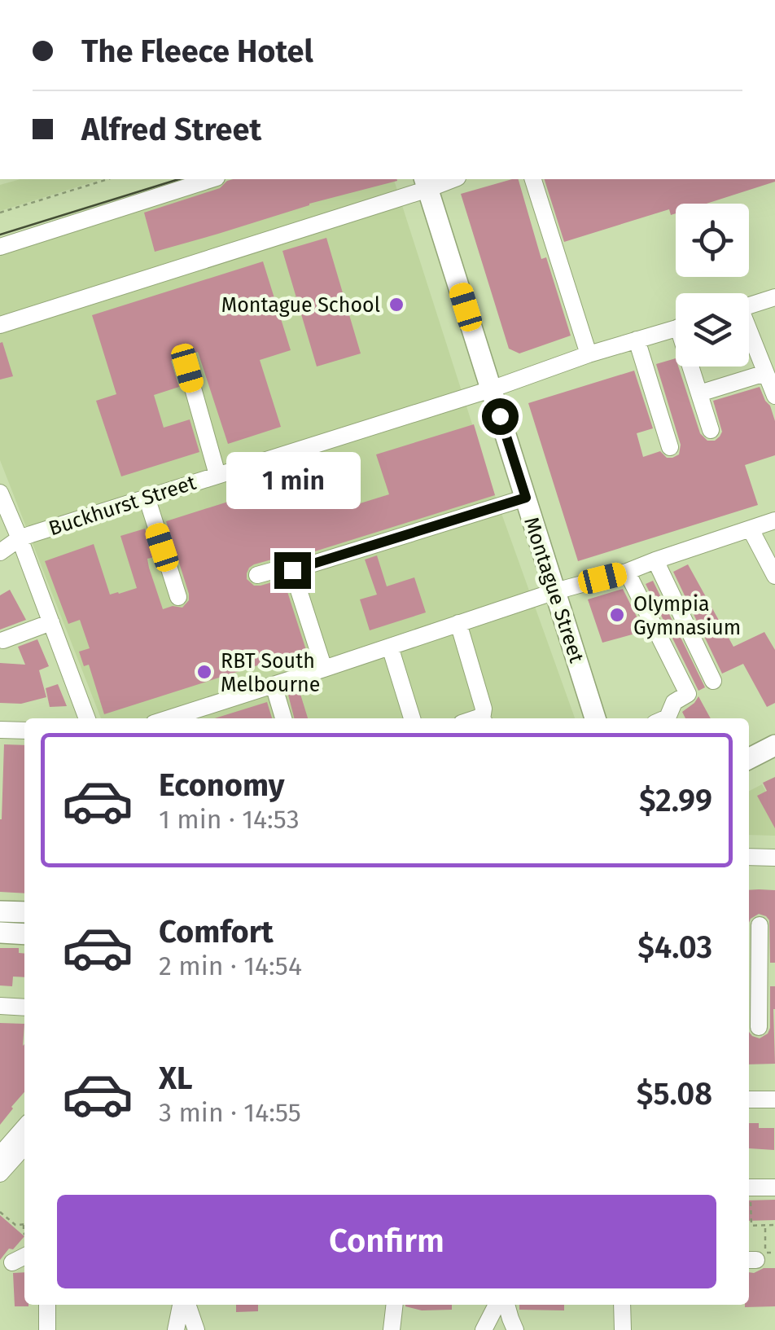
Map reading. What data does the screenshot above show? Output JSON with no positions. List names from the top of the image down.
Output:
{
  "streets": {
    "main road": ["Montague Street"],
    "street": ["Buckhurst Street"]
  },
  "crossings": [
    ["Buckhurst Street", "Montague Street"]
  ],
  "places": ["Montague School", "Olympia Gymnasium", "RBT South Melbourne"],
  "page": {
    "banner": ["The Fleece Hotel", "Alfred Street"],
    "bubble": "1 min",
    "list": [
      {
        "name": "Economy",
        "note": "1 min · 14:53",
        "value": "$2.99"
      },
      {
        "name": "Comfort",
        "note": "2 min · 14:54",
        "value": "$4.03"
      },
      {
        "name": "XL",
        "note": "3 min · 14:55",
        "value": "$5.08"
      }
    ],
    "buttons": "Confirm"
  }
}
